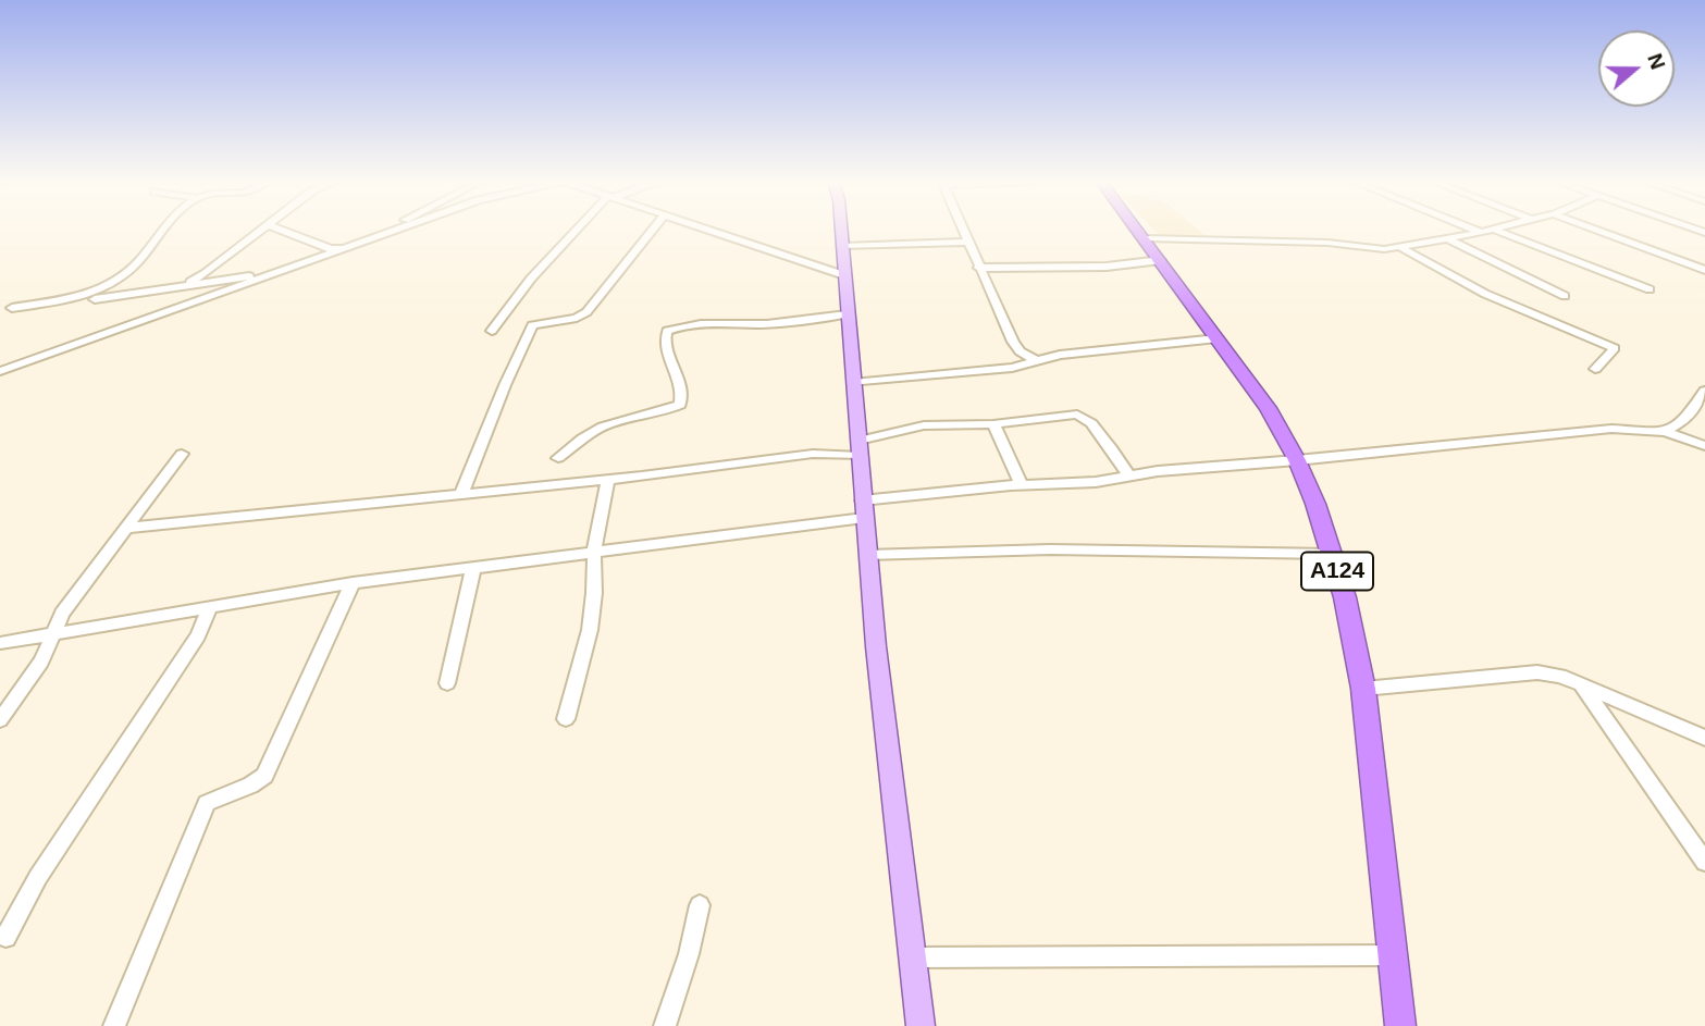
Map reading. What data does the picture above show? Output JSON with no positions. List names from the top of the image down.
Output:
{
  "streets": {
    "highway": ["A124"]
  },
  "north": "right"
}
